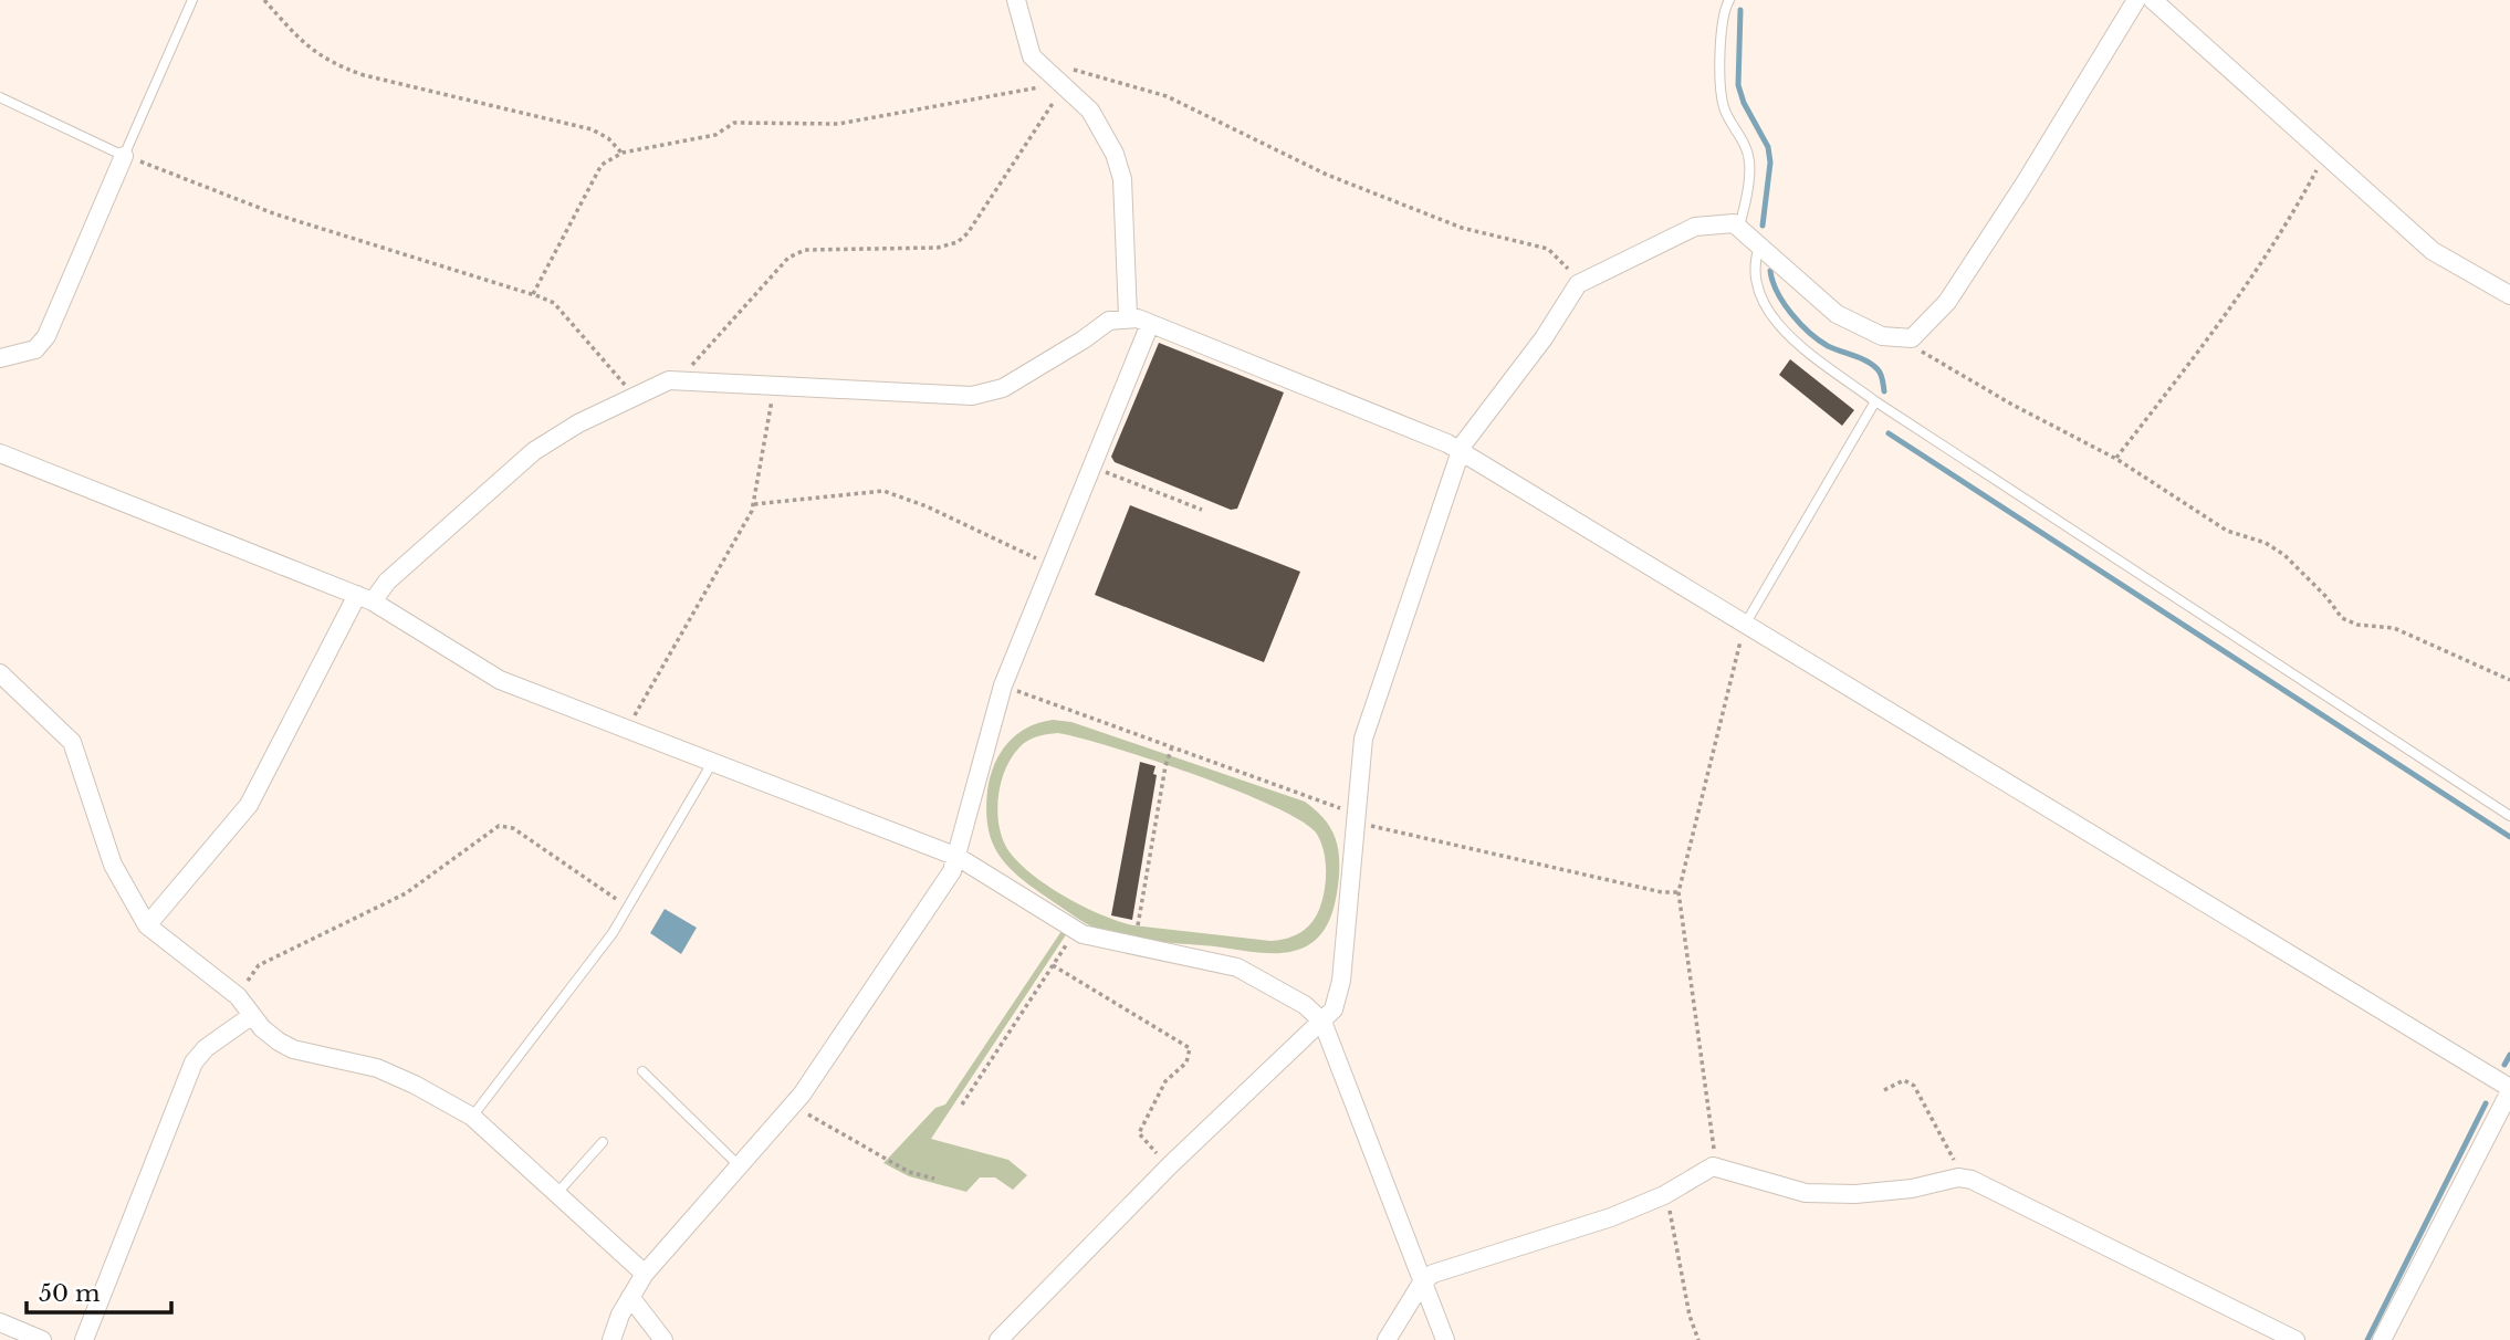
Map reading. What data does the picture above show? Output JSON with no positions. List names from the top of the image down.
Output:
{
  "scale_bar": "50 m"
}
